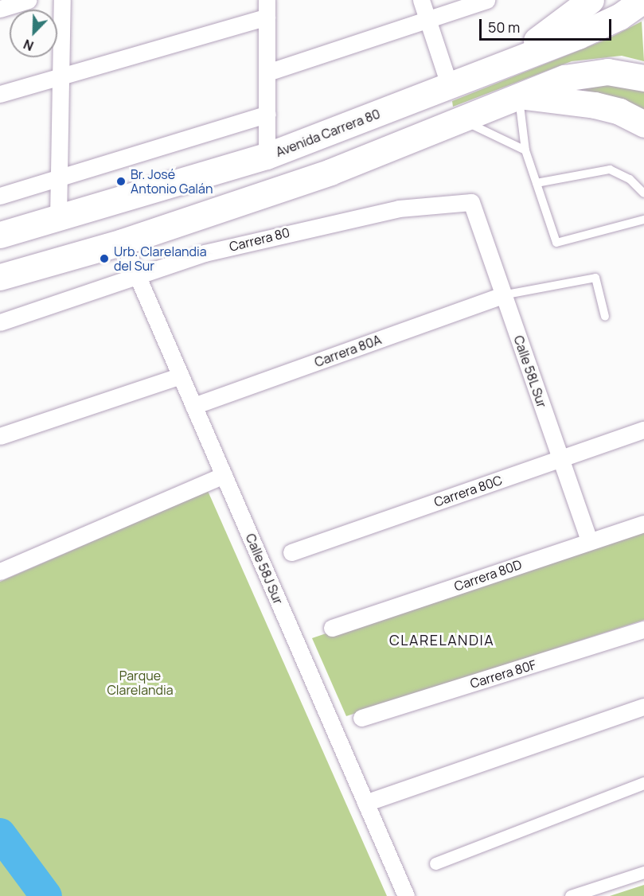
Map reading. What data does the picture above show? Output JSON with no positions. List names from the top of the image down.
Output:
{
  "streets": {
    "main road": ["Avenida Carrera 80"],
    "street": [
      "Carrera 80",
      "Carrera 80A",
      "Calle 58L Sur",
      "Carrera 80C",
      "Calle 58J Sur",
      "Carrera 80D",
      "Carrera 80F"
    ]
  },
  "crossings": [
    ["Carrera 80", "Calle 58L Sur"],
    ["Carrera 80", "Calle 58J Sur"],
    ["Carrera 80A", "Calle 58L Sur"],
    ["Carrera 80A", "Calle 58J Sur"],
    ["Calle 58L Sur", "Carrera 80C"],
    ["Calle 58L Sur", "Carrera 80D"]
  ],
  "districts": ["CLARELANDIA"],
  "parks": ["Parque Clarelandia"],
  "places": ["Br. José Antonio Galán", "Urb. Clarelandia del Sur"],
  "scale_bar": "50 m",
  "north": "bottom left"
}
